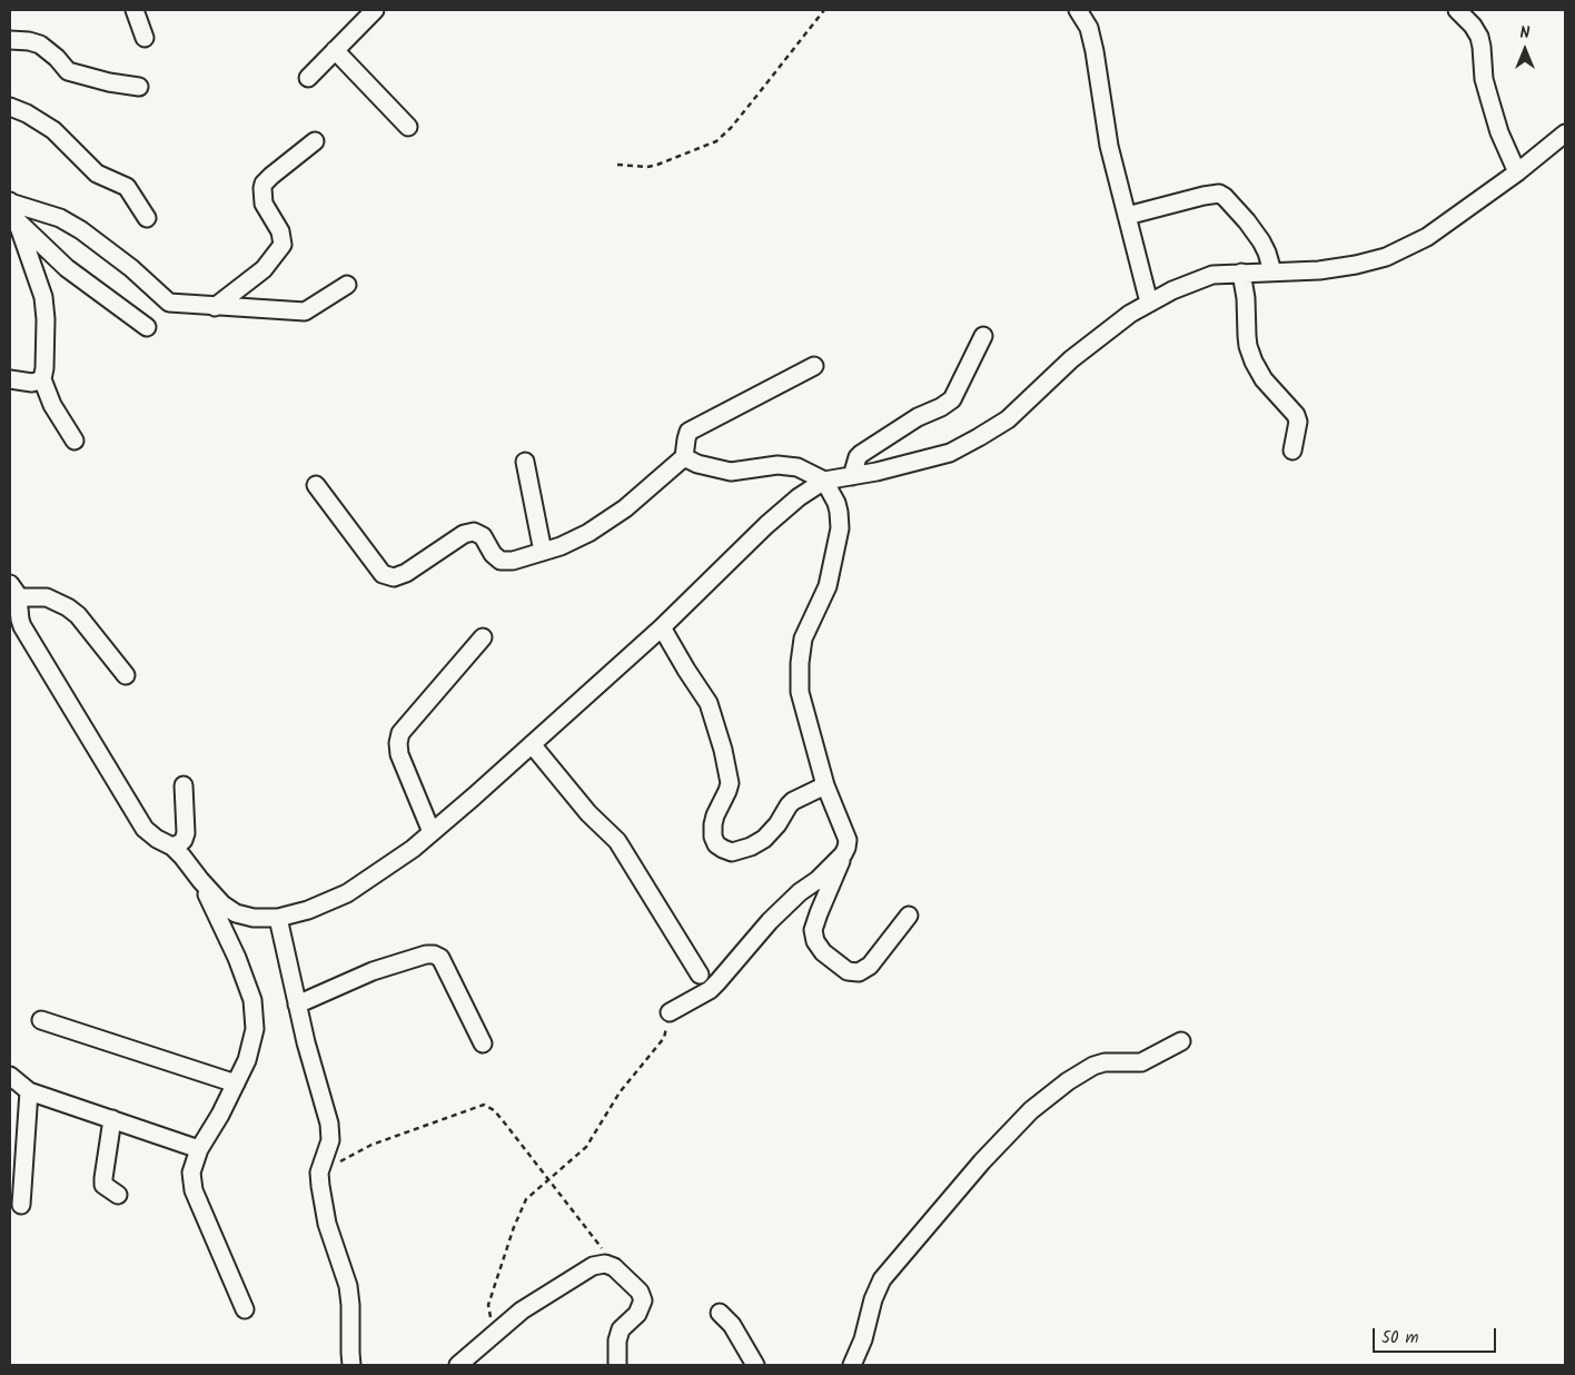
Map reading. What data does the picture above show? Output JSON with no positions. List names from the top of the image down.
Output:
{
  "scale_bar": "50 m",
  "north": "top"
}
